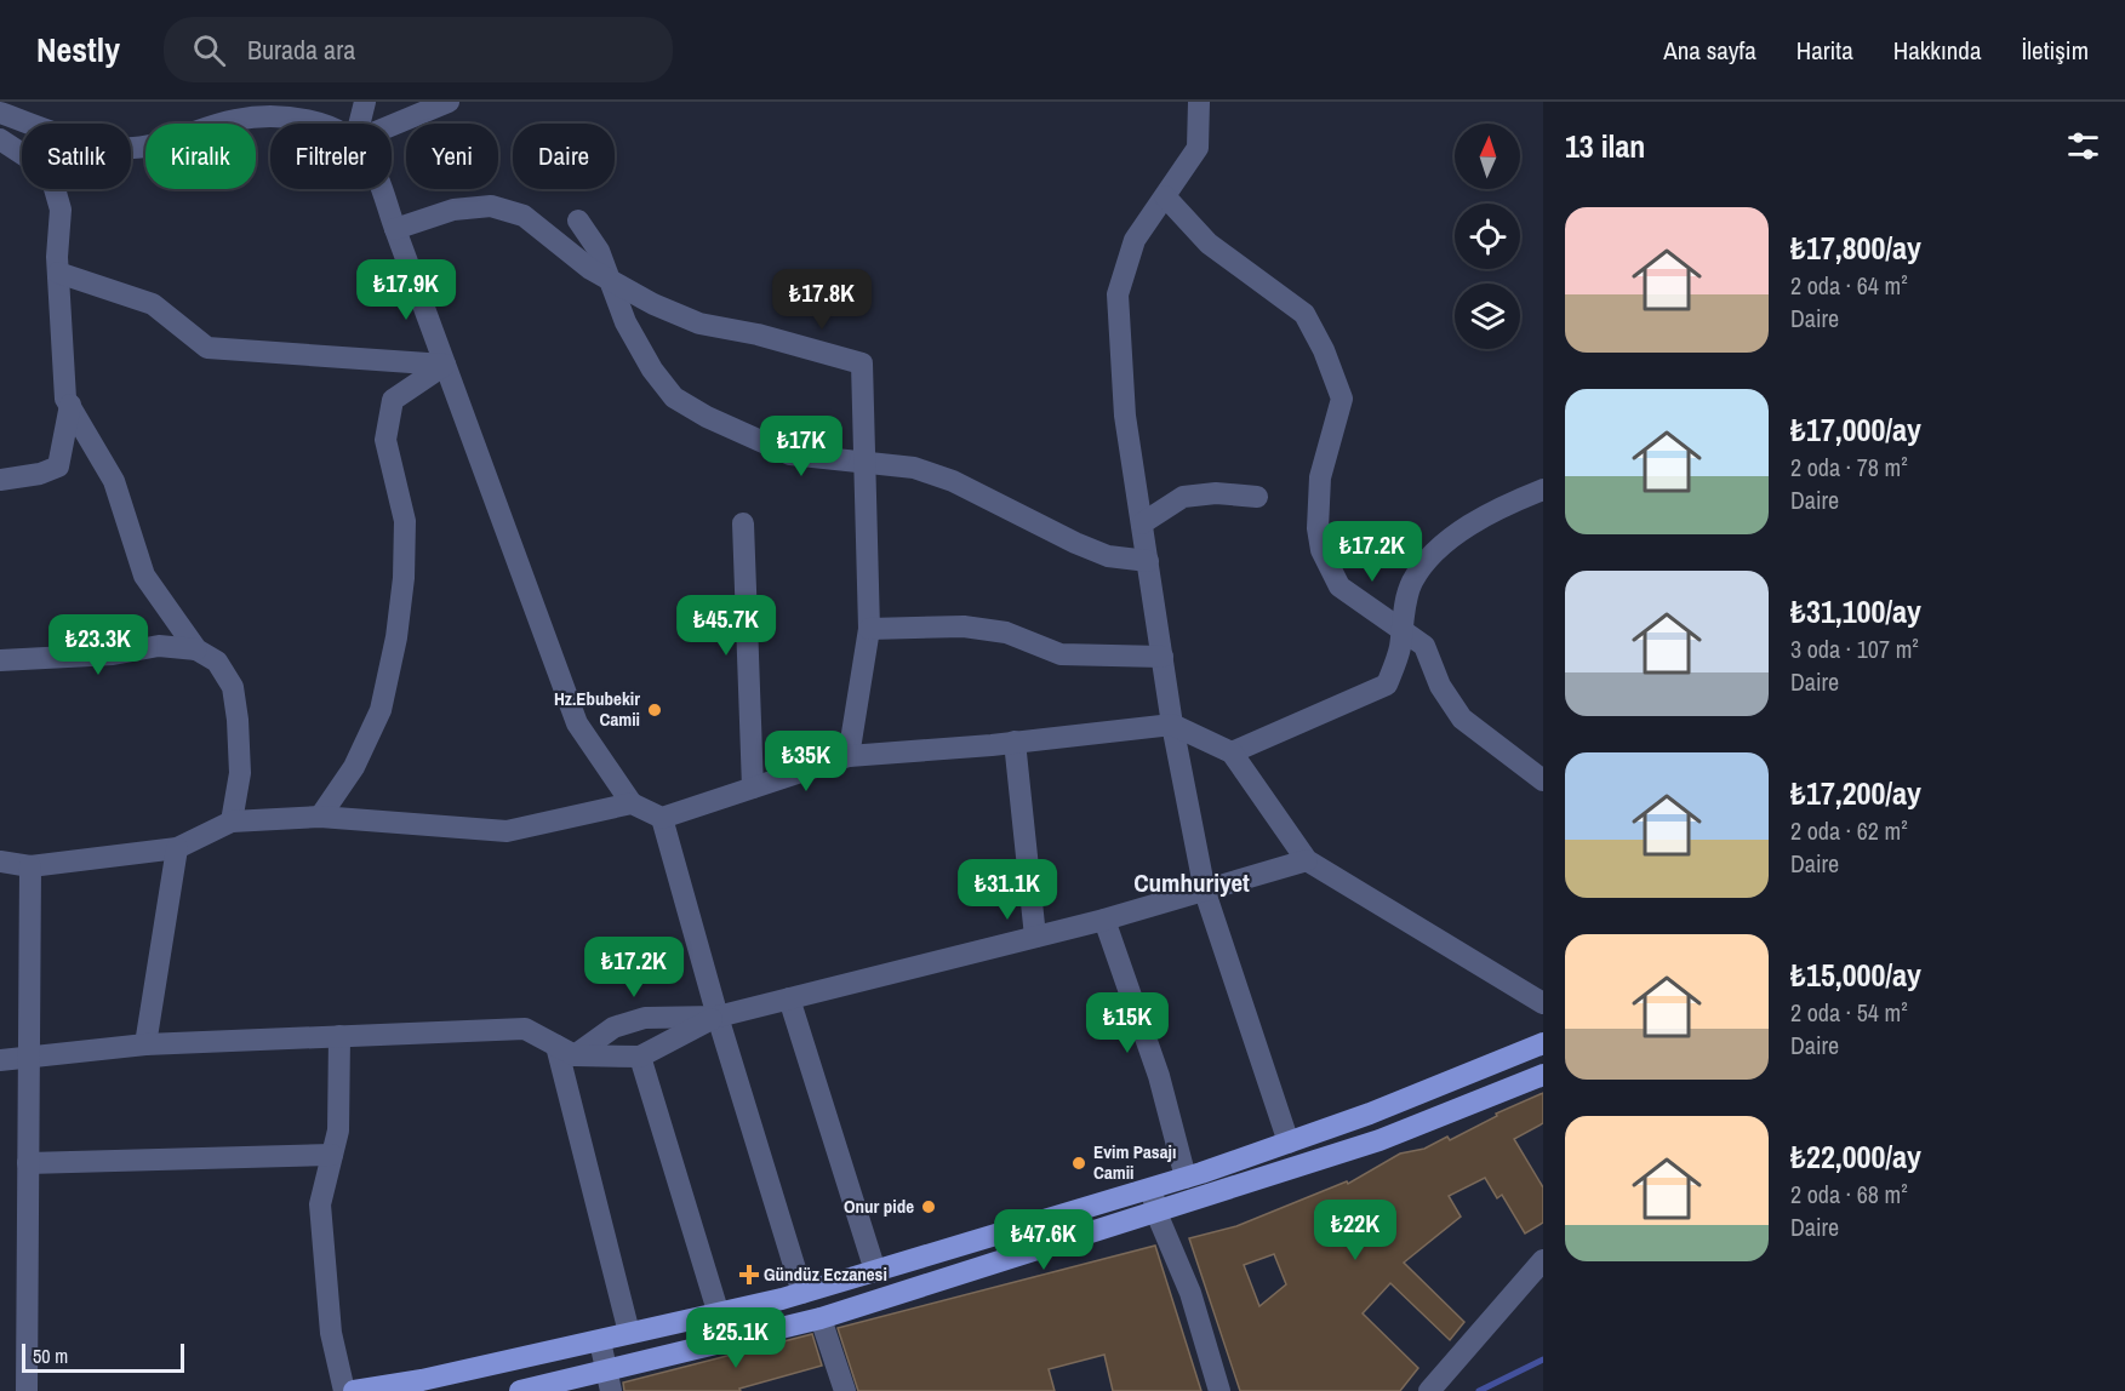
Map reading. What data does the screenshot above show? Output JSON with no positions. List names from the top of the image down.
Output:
{
  "districts": ["Cumhuriyet"],
  "places": {
    "other": ["Hz.Ebubekir Camii", "Evim Pasajı Camii", "Onur pide"],
    "health": ["Gündüz Eczanesi"]
  },
  "scale_bar": "50 m",
  "north": "top",
  "page": {
    "header": "Nestly",
    "search": "Burada ara",
    "nav": [
      "Ana sayfa",
      "Harita",
      "Hakkında",
      "İletişim"
    ],
    "heading": "13 ilan",
    "chip": [
      "Satılık",
      "Kiralık",
      "Filtreler",
      "Yeni",
      "Daire"
    ],
    "list": [
      {
        "name": "₺17,800/ay",
        "note": "2 oda · 64 m² · Daire"
      },
      {
        "name": "₺17,000/ay",
        "note": "2 oda · 78 m² · Daire"
      },
      {
        "name": "₺31,100/ay",
        "note": "3 oda · 107 m² · Daire"
      },
      {
        "name": "₺17,200/ay",
        "note": "2 oda · 62 m² · Daire"
      },
      {
        "name": "₺15,000/ay",
        "note": "2 oda · 54 m² · Daire"
      },
      {
        "name": "₺22,000/ay",
        "note": "2 oda · 68 m² · Daire"
      }
    ],
    "price": [
      "₺17.9K",
      "₺17.8K",
      "₺17K",
      "₺17.2K",
      "₺45.7K",
      "₺23.3K",
      "₺35K",
      "₺31.1K",
      "₺17.2K",
      "₺15K",
      "₺22K",
      "₺47.6K",
      "₺25.1K"
    ],
    "scale": "50 m"
  }
}
